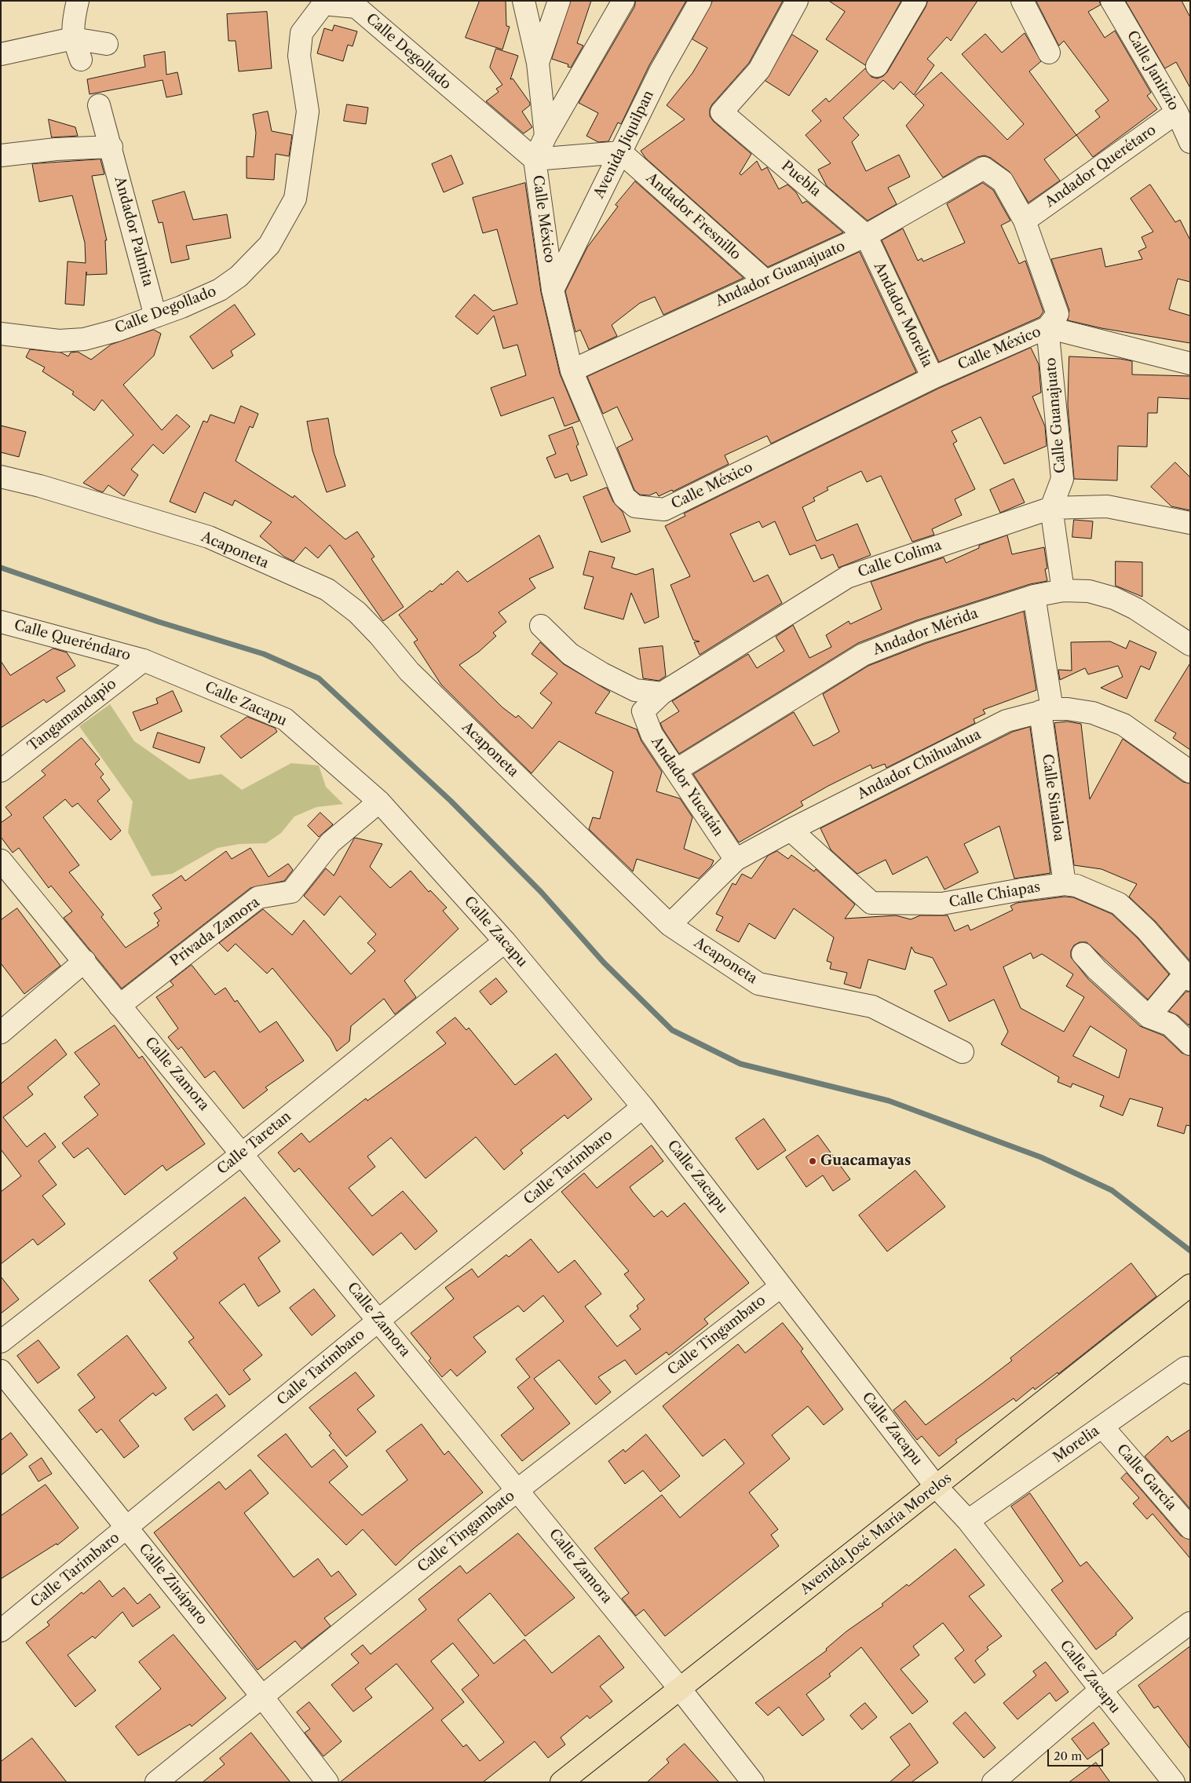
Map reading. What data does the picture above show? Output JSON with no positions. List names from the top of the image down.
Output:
{
  "streets": {
    "main road": ["Avenida José María Morelos"],
    "street": [
      "Calle Degollado",
      "Calle Janitzio",
      "Avenida Jiquilpan",
      "Andador Querétaro",
      "Puebla",
      "Andador Fresnillo",
      "Calle México",
      "Andador Palmita",
      "Andador Guanajuato",
      "Andador Morelia",
      "Calle Guanajuato",
      "Acaponeta",
      "Calle Colima",
      "Andador Mérida",
      "Calle Queréndaro",
      "Calle Zacapu",
      "Tangamandapio",
      "Andador Chihuahua",
      "Andador Yucatán",
      "Calle Sinaloa",
      "Calle Chiapas",
      "Privada Zamora",
      "Calle Zamora",
      "Calle Taretan",
      "Calle Tarímbaro",
      "Calle Tingambato",
      "Morelia",
      "Calle García",
      "Calle Zináparo"
    ]
  },
  "crossings": [
    ["Calle Degollado", "Calle México"],
    ["Calle Degollado", "Andador Palmita"],
    ["Calle Janitzio", "Andador Querétaro"],
    ["Avenida Jiquilpan", "Andador Fresnillo"],
    ["Avenida Jiquilpan", "Calle México"],
    ["Andador Querétaro", "Andador Guanajuato"],
    ["Puebla", "Andador Guanajuato"],
    ["Puebla", "Andador Morelia"],
    ["Andador Fresnillo", "Andador Guanajuato"],
    ["Calle México", "Andador Guanajuato"],
    ["Calle México", "Andador Morelia"],
    ["Calle México", "Calle Guanajuato"],
    ["Andador Guanajuato", "Andador Morelia"],
    ["Calle Guanajuato", "Calle Colima"],
    ["Calle Guanajuato", "Andador Mérida"],
    ["Acaponeta", "Andador Chihuahua"],
    ["Calle Colima", "Andador Yucatán"],
    ["Andador Mérida", "Andador Yucatán"],
    ["Andador Mérida", "Calle Sinaloa"],
    ["Calle Queréndaro", "Calle Zacapu"],
    ["Calle Queréndaro", "Tangamandapio"],
    ["Calle Zacapu", "Tangamandapio"],
    ["Calle Zacapu", "Privada Zamora"],
    ["Calle Zacapu", "Calle Taretan"],
    ["Calle Zacapu", "Calle Tarímbaro"],
    ["Calle Zacapu", "Calle Tingambato"],
    ["Calle Zacapu", "Morelia"],
    ["Calle Zacapu", "Avenida José María Morelos"],
    ["Andador Chihuahua", "Andador Yucatán"],
    ["Andador Chihuahua", "Calle Sinaloa"],
    ["Andador Chihuahua", "Calle Chiapas"],
    ["Calle Sinaloa", "Calle Chiapas"],
    ["Privada Zamora", "Calle Zamora"],
    ["Calle Zamora", "Calle Taretan"],
    ["Calle Zamora", "Calle Tarímbaro"],
    ["Calle Zamora", "Calle Tingambato"],
    ["Calle Zamora", "Avenida José María Morelos"],
    ["Calle Tarímbaro", "Calle Zináparo"],
    ["Calle Tingambato", "Calle Zináparo"],
    ["Morelia", "Calle García"]
  ],
  "places": ["Guacamayas"],
  "scale_bar": "20 m"
}
